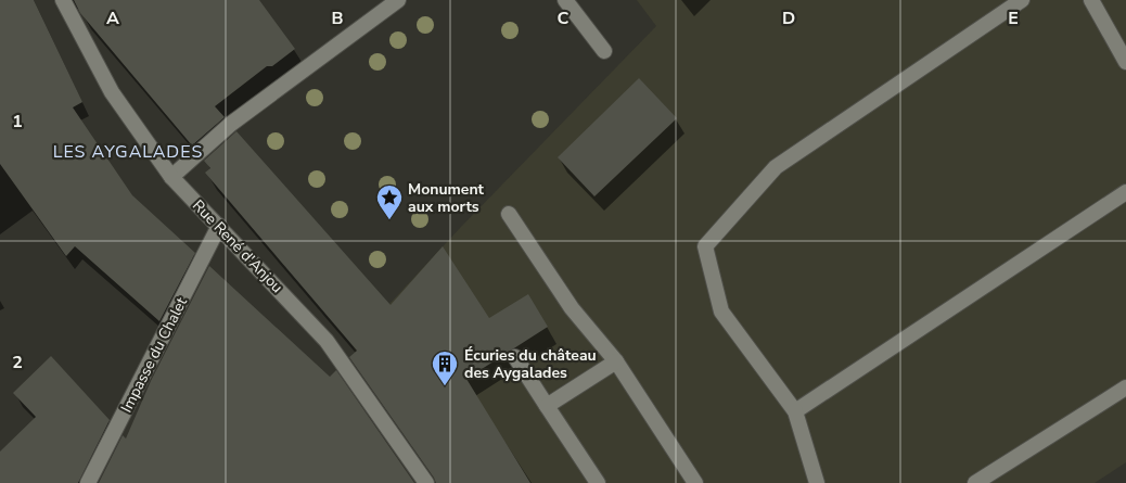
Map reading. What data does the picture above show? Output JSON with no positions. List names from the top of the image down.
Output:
{
  "streets": {
    "street": ["Rue René d'Anjou", "Impasse du Chalet"]
  },
  "crossings": [
    ["Rue René d'Anjou", "Impasse du Chalet"]
  ],
  "districts": ["LES AYGALADES"],
  "places": {
    "place": ["Monument aux morts"],
    "building": ["Écuries du château des Aygalades"]
  },
  "grid": {
    "columns": [
      "A",
      "B",
      "C",
      "D",
      "E"
    ],
    "rows": ["1", "2"]
  }
}
